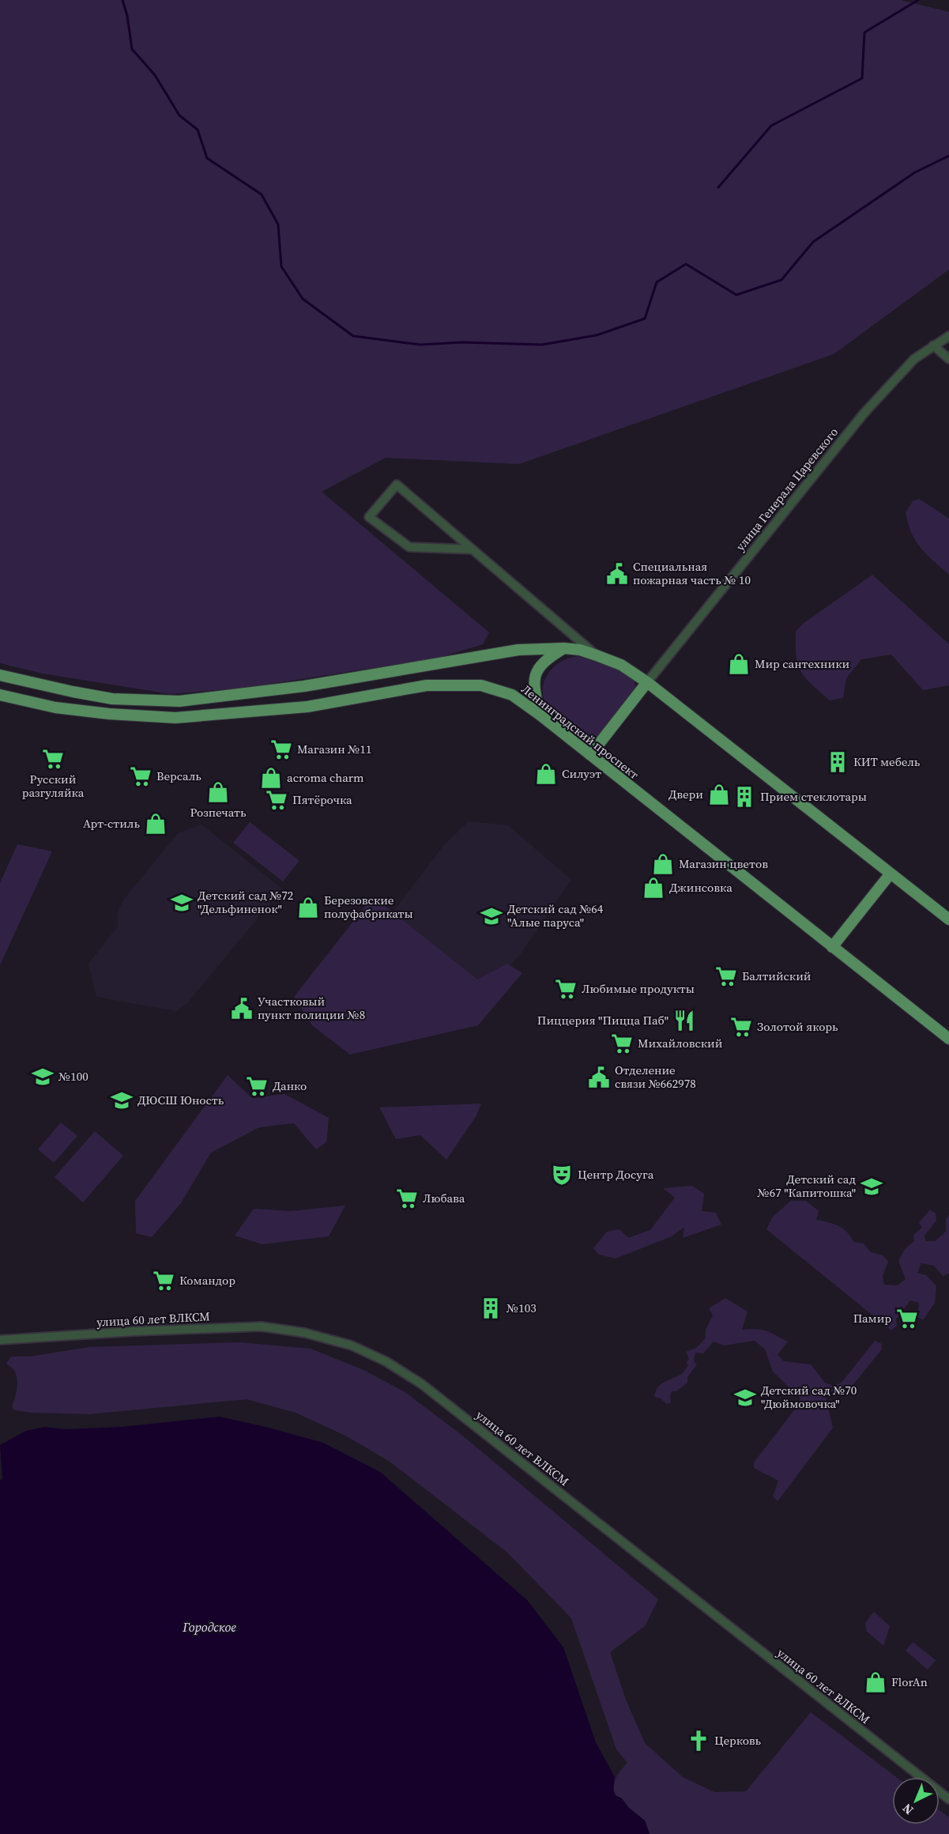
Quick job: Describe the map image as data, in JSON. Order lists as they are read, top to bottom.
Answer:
{
  "streets": {
    "main road": ["Ленинградский проспект"],
    "street": ["улица Генерала Царевского", "улица 60 лет ВЛКСМ"]
  },
  "water": ["Городское"],
  "places": {
    "public building": ["Специальная пожарная часть № 10", "Участковый пункт полиции №8", "Отделение связи №662978"],
    "shop": [
      "Мир сантехники",
      "Силуэт",
      "acroma charm",
      "Розпечать",
      "Двери",
      "Арт-стиль",
      "Магазин цветов",
      "Джинсовка",
      "Березовские полуфабрикаты",
      "FlorAn"
    ],
    "supermarket": [
      "Магазин №11",
      "Русский разгуляйка",
      "Версаль",
      "Пятёрочка",
      "Балтийский",
      "Любимые продукты",
      "Золотой якорь",
      "Михайловский",
      "Данко",
      "Любава",
      "Командор",
      "Памир"
    ],
    "building": ["КИТ мебель", "Прием стеклотары", "№103"],
    "school or university": [
      "Детский сад №72 \"Дельфиненок\"",
      "Детский сад №64 \"Алые паруса\"",
      "№100",
      "ДЮСШ Юность",
      "Детский сад №67 \"Капитошка\"",
      "Детский сад №70 \"Дюймовочка\""
    ],
    "restaurant": ["Пиццерия \"Пицца Паб\""],
    "theatre": ["Центр Досуга"],
    "church": ["Церковь"]
  },
  "north": "bottom left"
}
